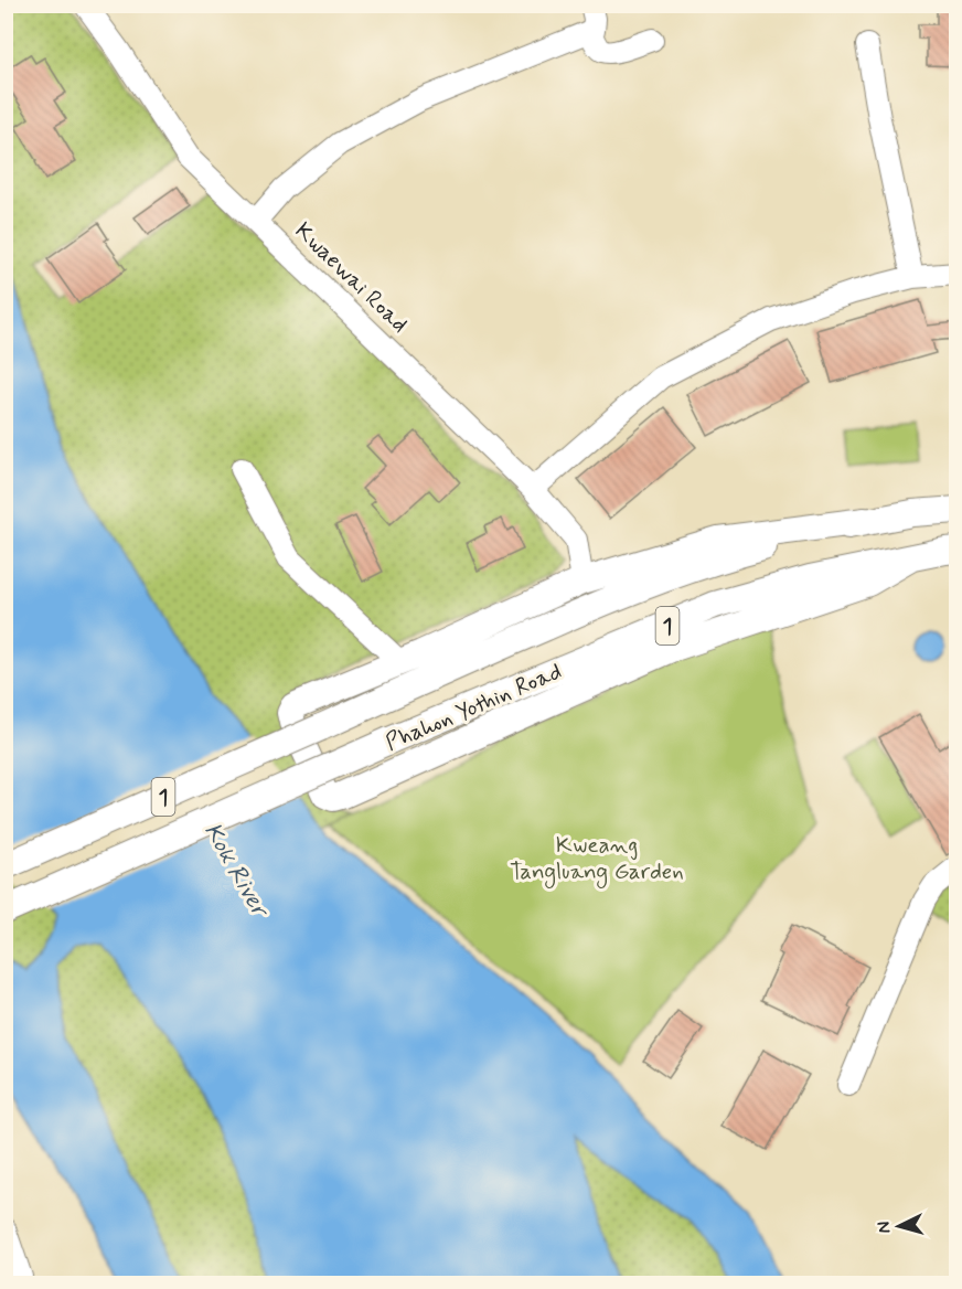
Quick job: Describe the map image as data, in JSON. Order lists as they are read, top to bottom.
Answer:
{
  "streets": {
    "main road": ["1", "Phahon Yothin Road"],
    "street": ["Kwaewai Road"]
  },
  "water": ["Kok River"],
  "parks": ["Kweang Tangluang Garden"],
  "north": "left"
}
